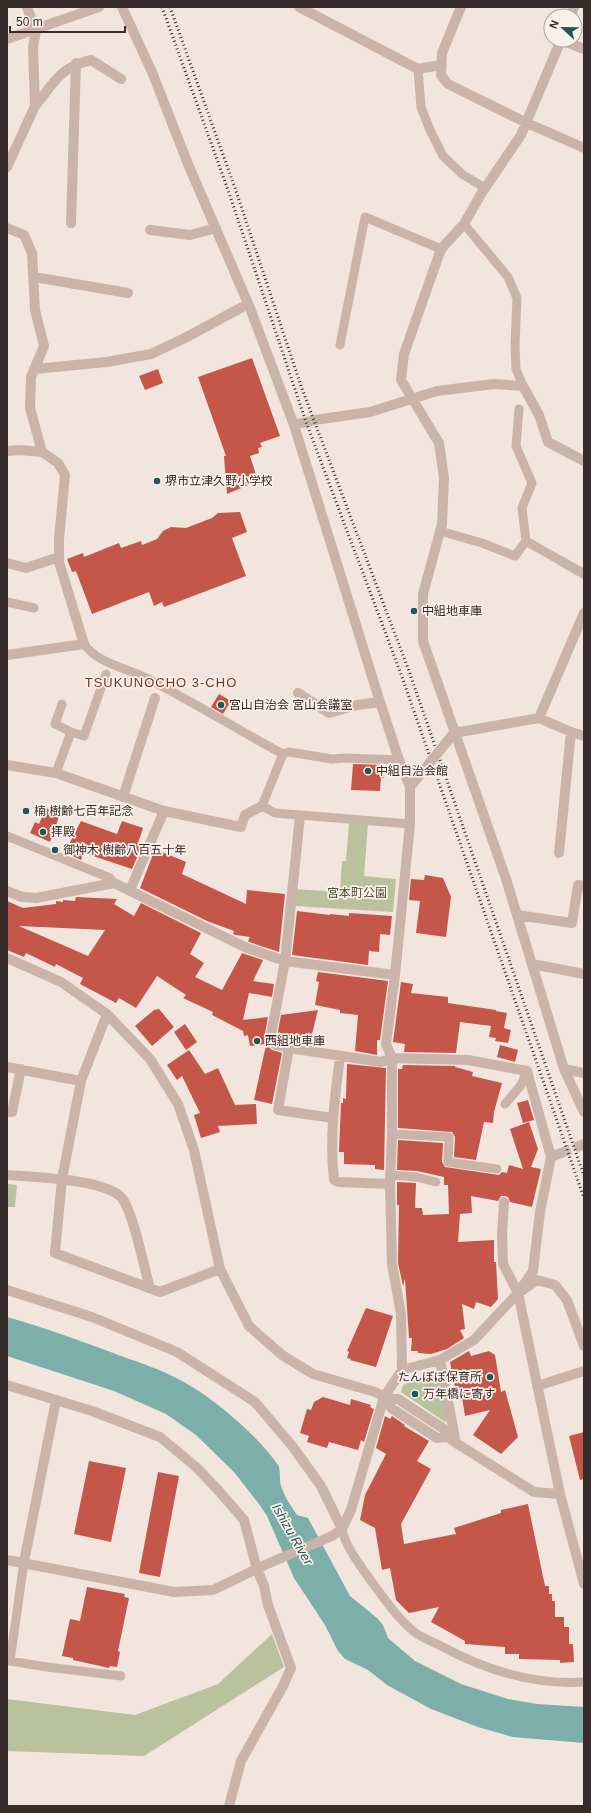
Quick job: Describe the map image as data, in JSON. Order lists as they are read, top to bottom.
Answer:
{
  "districts": ["TSUKUNOCHO 3-CHO"],
  "water": ["Ishizu River"],
  "parks": ["宮本町公園"],
  "places": [
    "堺市立津久野小学校",
    "中組地車庫",
    "宮山自治会 宮山会議室",
    "中組自治会館",
    "楠 樹齢七百年記念",
    "拝殿",
    "御神木 樹齢八百五十年",
    "西組地車庫",
    "たんぽぽ保育所",
    "万年橋に寄す"
  ],
  "scale_bar": "50 m",
  "north": "left"
}
